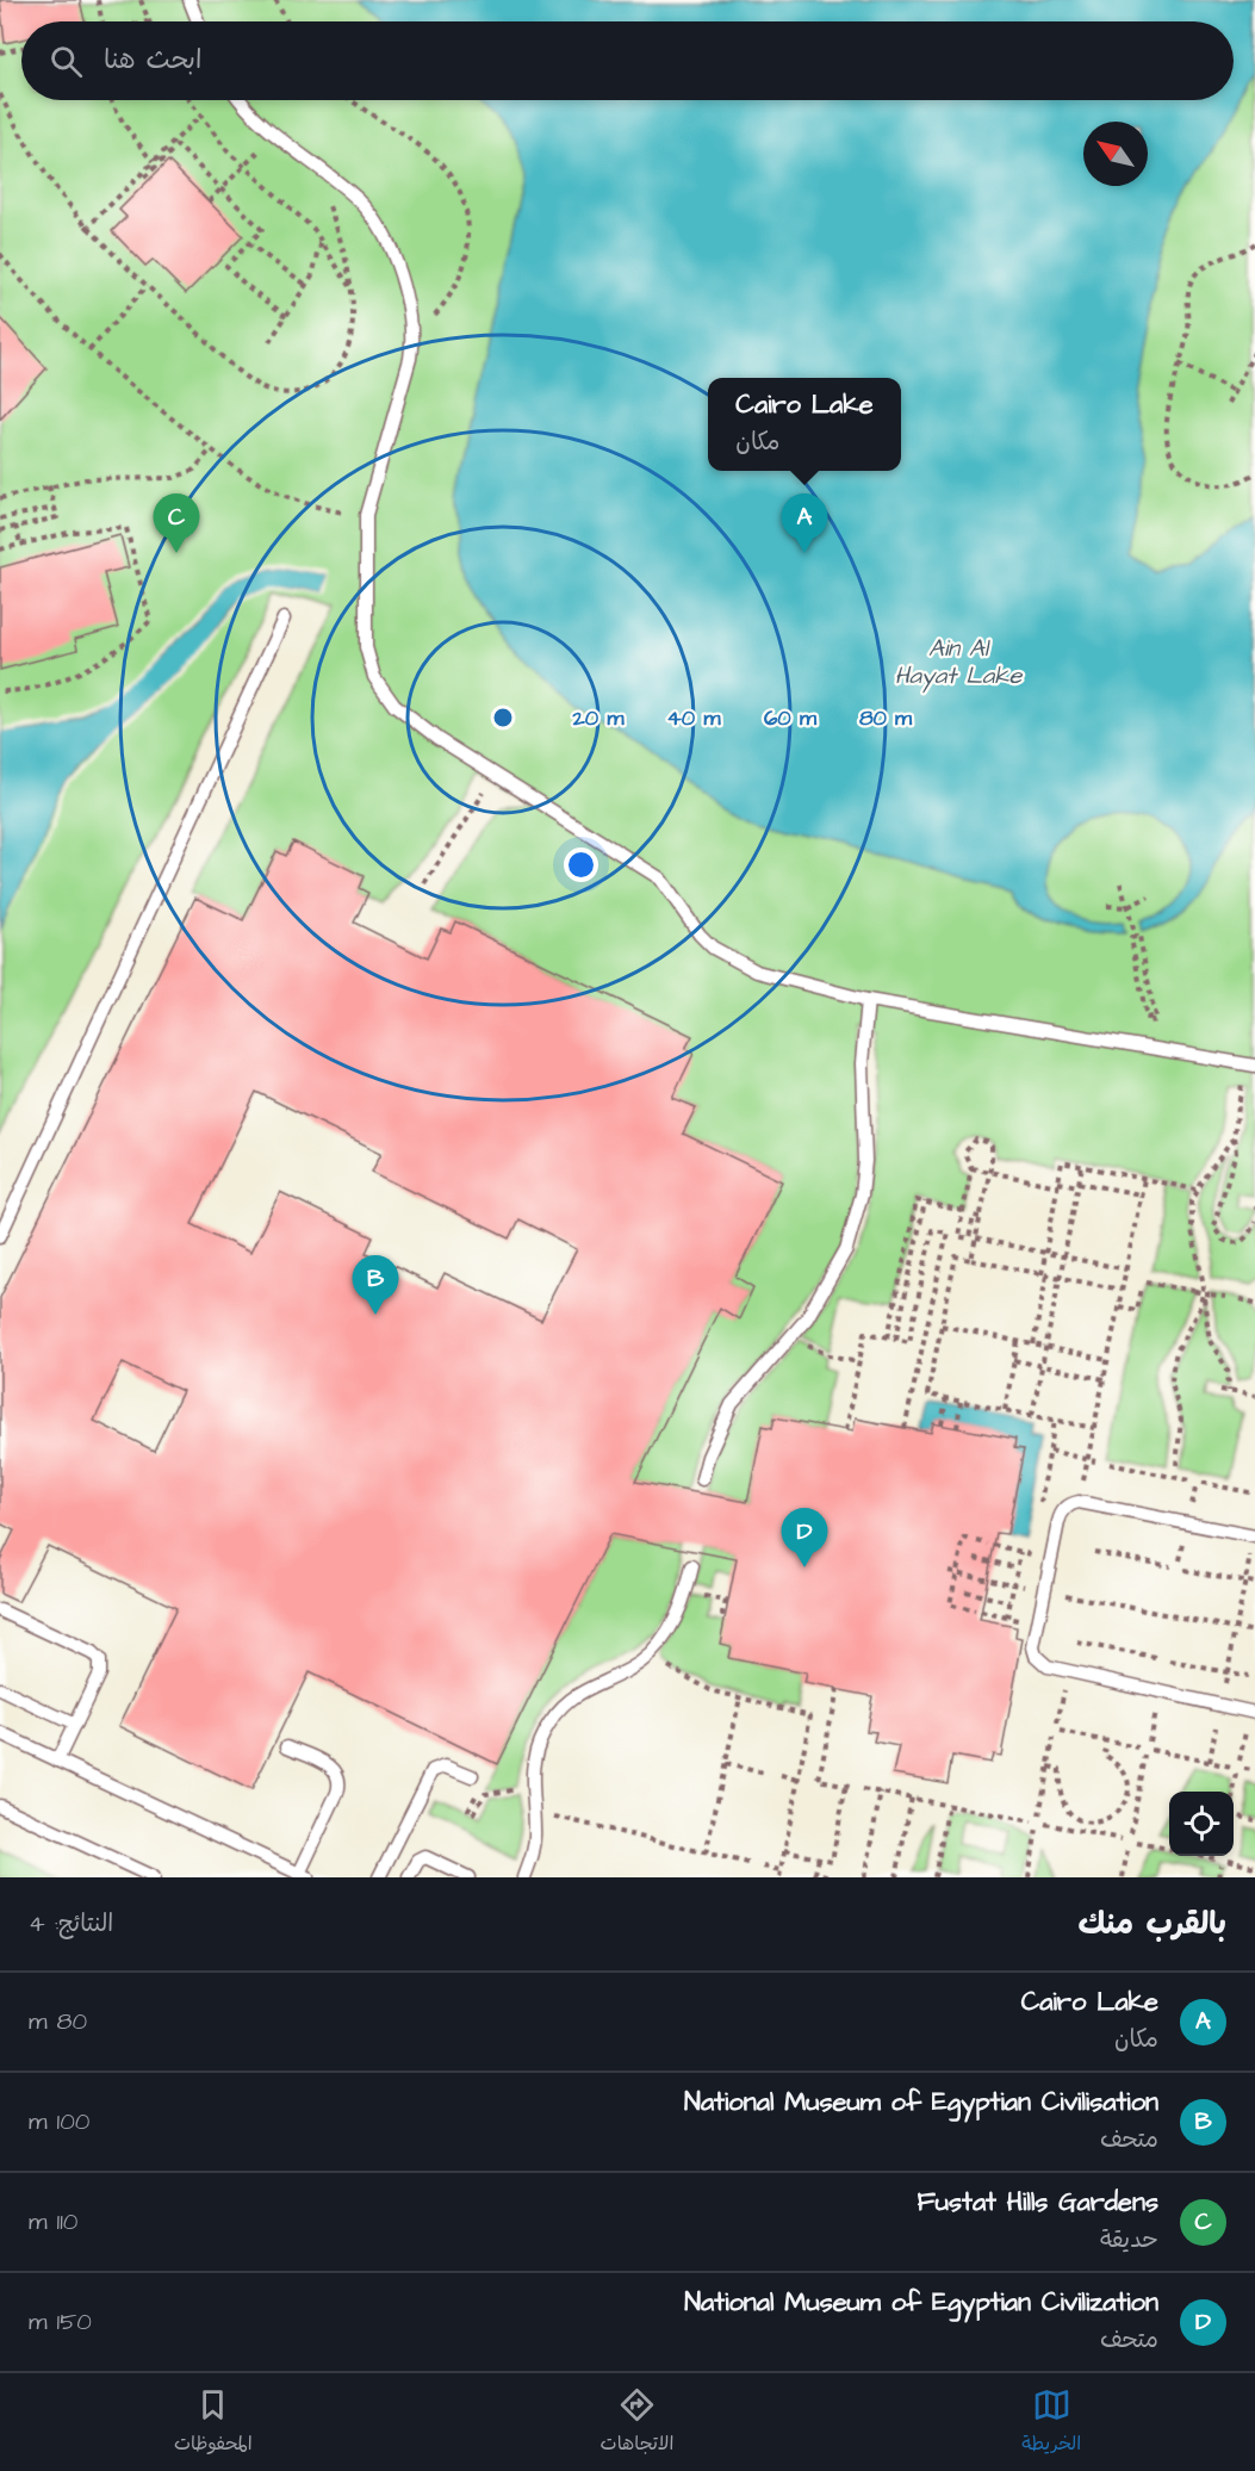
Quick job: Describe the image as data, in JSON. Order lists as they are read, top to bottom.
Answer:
{
  "water": ["Ain Al Hayat Lake"],
  "north": "top left",
  "page": {
    "search": "ابحث هنا",
    "popup": ["Cairo Lake", "مكان"],
    "pins": [
      "A",
      "C",
      "B",
      "D"
    ],
    "heading": ["بالقرب منك", "النتائج: 4"],
    "list": [
      {
        "mark": "A",
        "name": "Cairo Lake",
        "note": "مكان",
        "value": "80 m"
      },
      {
        "mark": "B",
        "name": "National Museum of Egyptian Civilisation",
        "note": "متحف",
        "value": "100 m"
      },
      {
        "mark": "C",
        "name": "Fustat Hills Gardens",
        "note": "حديقة",
        "value": "110 m"
      },
      {
        "mark": "D",
        "name": "National Museum of Egyptian Civilization",
        "note": "متحف",
        "value": "150 m"
      }
    ],
    "nav": ["الخريطة", "الاتجاهات", "المحفوظات"]
  },
  "rings": [
    "20 m",
    "40 m",
    "60 m",
    "80 m"
  ]
}
